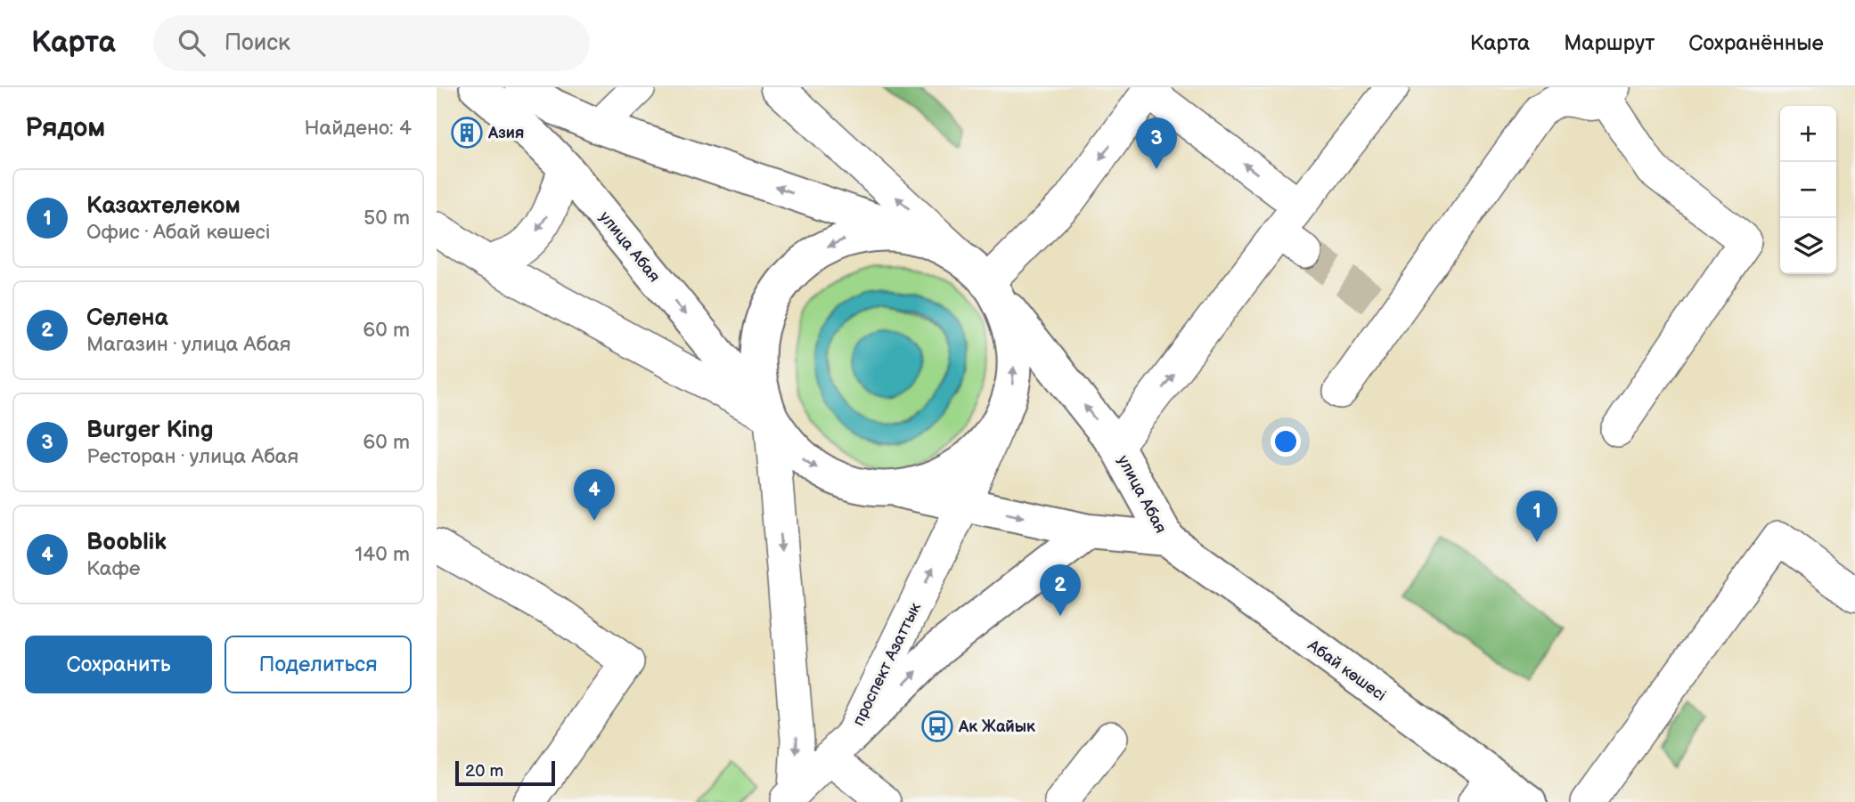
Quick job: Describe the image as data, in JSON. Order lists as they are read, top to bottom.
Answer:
{
  "streets": {
    "main road": ["улица Абая", "Абай көшесі"],
    "street": ["проспект Азаттык"]
  },
  "crossings": [
    ["улица Абая", "проспект Азаттык"],
    ["улица Абая", "Абай көшесі"]
  ],
  "places": {
    "building": ["Азия"],
    "bus stop": ["Ак Жайык"]
  },
  "scale_bar": "20 m",
  "page": {
    "header": "Карта",
    "search": "Поиск",
    "nav": ["Карта", "Маршрут", "Сохранённые"],
    "heading": ["Рядом", "Найдено: 4"],
    "map_buttons": ["+", "−"],
    "pins": [
      "3",
      "4",
      "1",
      "2"
    ],
    "list": [
      {
        "mark": "1",
        "name": "Казахтелеком",
        "note": "Офис · Абай көшесі",
        "value": "50 m"
      },
      {
        "mark": "2",
        "name": "Селена",
        "note": "Магазин · улица Абая",
        "value": "60 m"
      },
      {
        "mark": "3",
        "name": "Burger King",
        "note": "Ресторан · улица Абая",
        "value": "60 m"
      },
      {
        "mark": "4",
        "name": "Booblik",
        "note": "Кафе",
        "value": "140 m"
      }
    ],
    "buttons": ["Сохранить", "Поделиться"],
    "scale": "20 m"
  }
}
